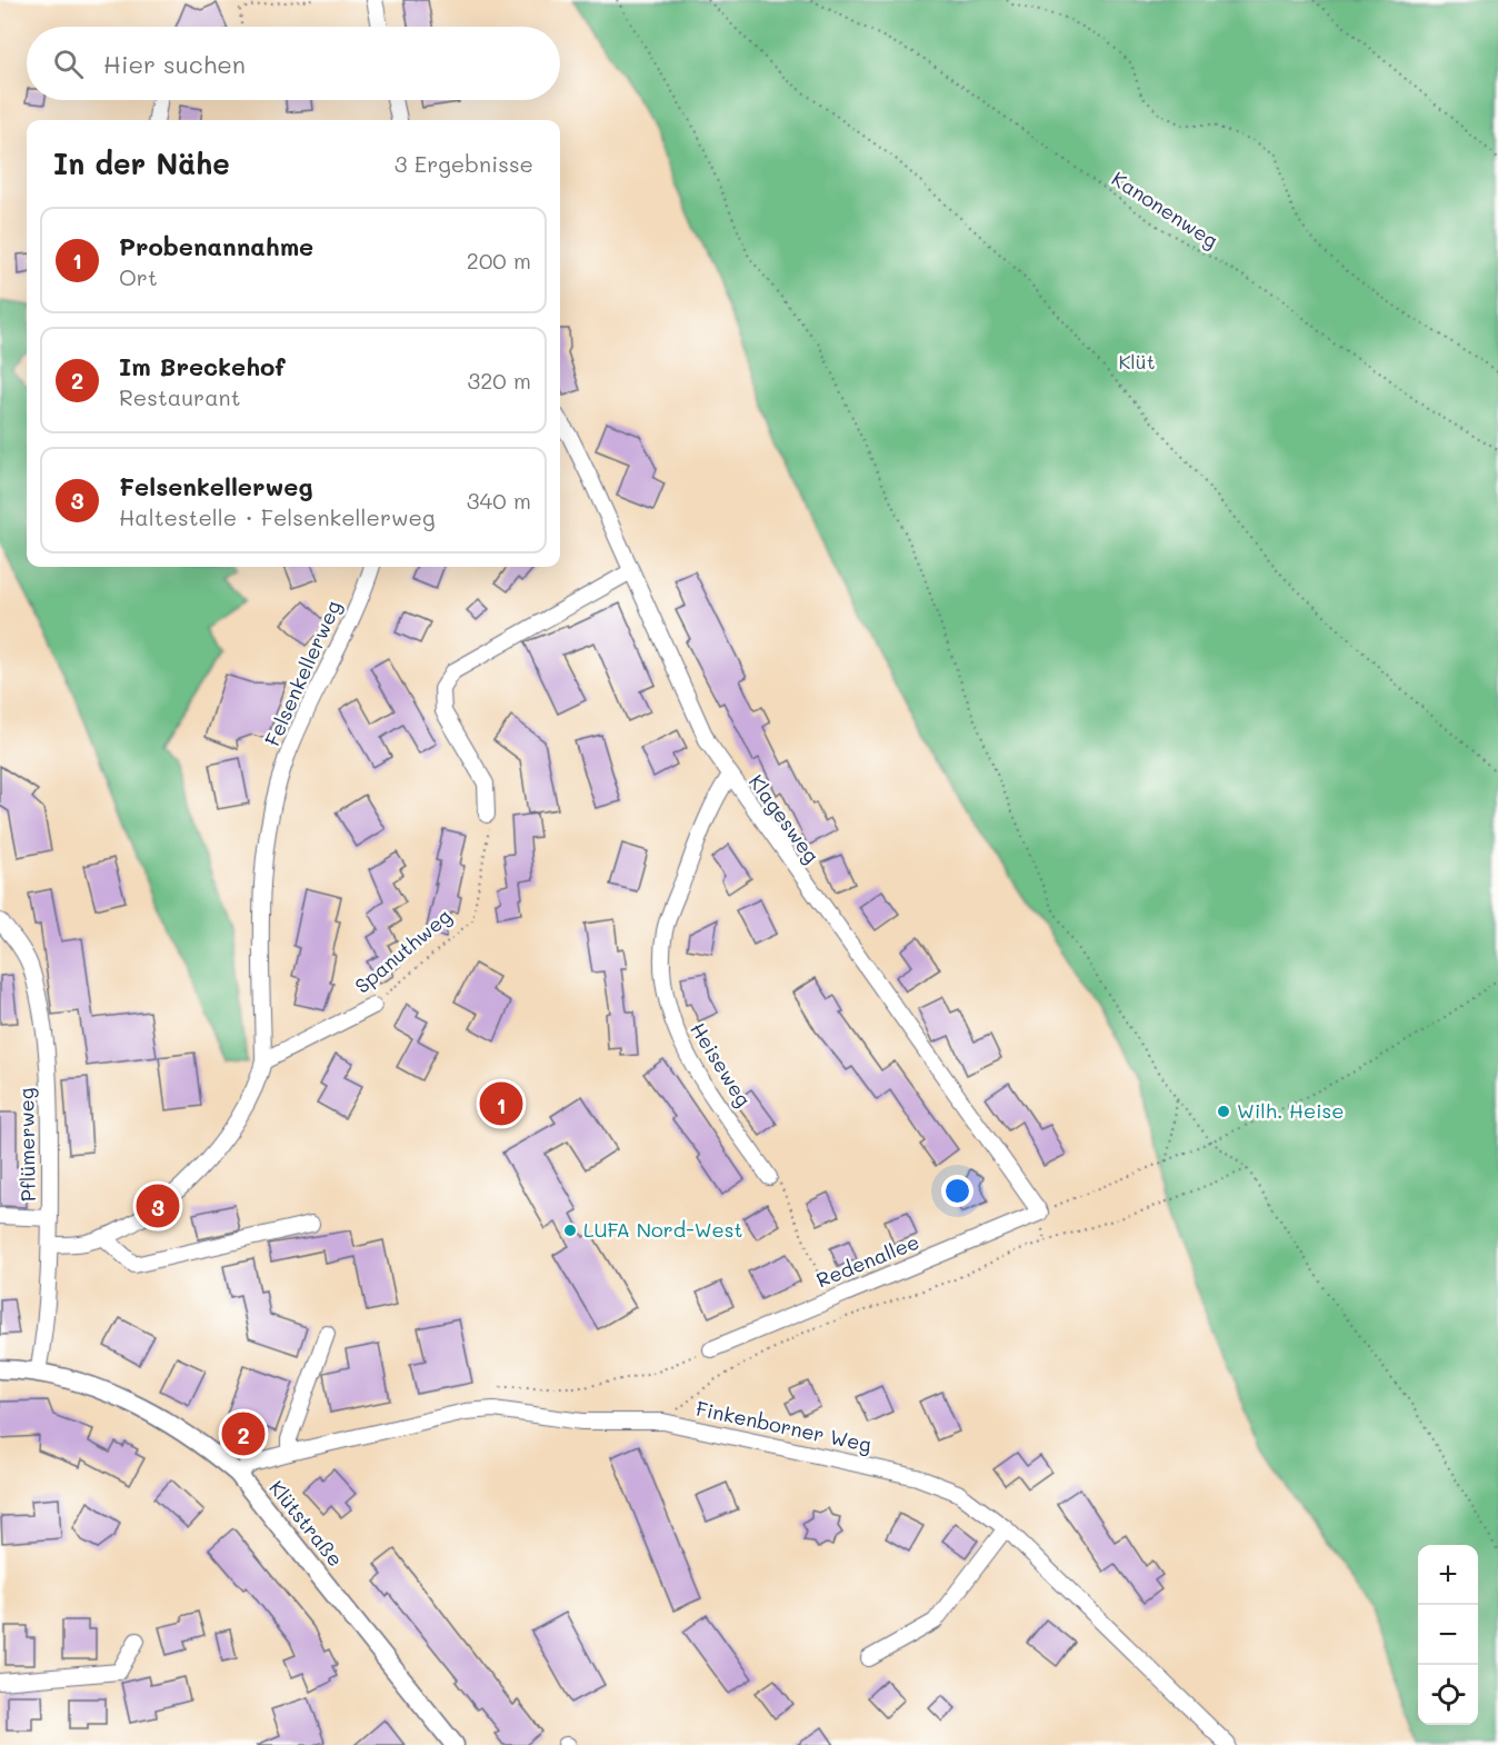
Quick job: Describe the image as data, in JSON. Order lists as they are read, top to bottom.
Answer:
{
  "streets": {
    "main road": ["Klütstraße"],
    "street": [
      "Felsenkellerweg",
      "Klagesweg",
      "Spanuthweg",
      "Heiseweg",
      "Pflümerweg",
      "Redenallee",
      "Finkenborner Weg"
    ],
    "path": ["Kanonenweg"]
  },
  "crossings": [
    ["Felsenkellerweg", "Spanuthweg"],
    ["Felsenkellerweg", "Pflümerweg"],
    ["Klagesweg", "Heiseweg"],
    ["Klagesweg", "Redenallee"],
    ["Pflümerweg", "Klütstraße"],
    ["Finkenborner Weg", "Klütstraße"]
  ],
  "parks": ["Klüt"],
  "places": ["Wilh. Heise", "LUFA Nord-West"],
  "page": {
    "search": "Hier suchen",
    "heading": ["In der Nähe", "3 Ergebnisse"],
    "list": [
      {
        "mark": "1",
        "name": "Probenannahme",
        "note": "Ort",
        "value": "200 m"
      },
      {
        "mark": "2",
        "name": "Im Breckehof",
        "note": "Restaurant",
        "value": "320 m"
      },
      {
        "mark": "3",
        "name": "Felsenkellerweg",
        "note": "Haltestelle · Felsenkellerweg",
        "value": "340 m"
      }
    ],
    "pins": ["1", "3", "2"],
    "map_buttons": ["+", "−"]
  }
}
